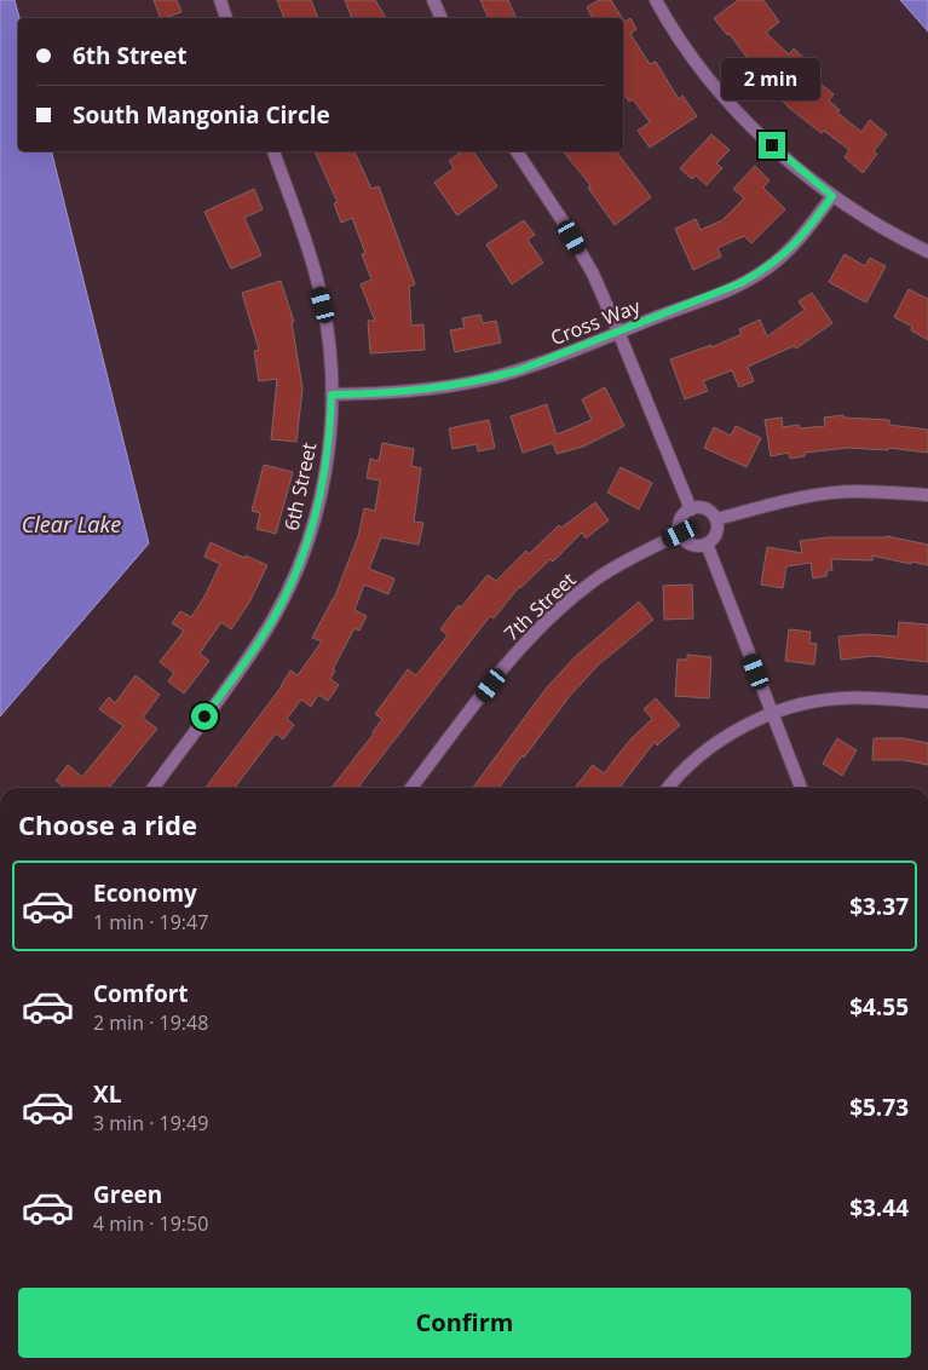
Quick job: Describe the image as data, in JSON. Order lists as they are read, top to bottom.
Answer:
{
  "streets": {
    "street": ["Cross Way", "6th Street", "7th Street"]
  },
  "crossings": [
    ["Cross Way", "6th Street"]
  ],
  "water": ["Clear Lake"],
  "page": {
    "banner": ["6th Street", "South Mangonia Circle"],
    "bubble": "2 min",
    "heading": "Choose a ride",
    "list": [
      {
        "name": "Economy",
        "note": "1 min · 19:47",
        "value": "$3.37"
      },
      {
        "name": "Comfort",
        "note": "2 min · 19:48",
        "value": "$4.55"
      },
      {
        "name": "XL",
        "note": "3 min · 19:49",
        "value": "$5.73"
      },
      {
        "name": "Green",
        "note": "4 min · 19:50",
        "value": "$3.44"
      }
    ],
    "buttons": "Confirm"
  }
}
